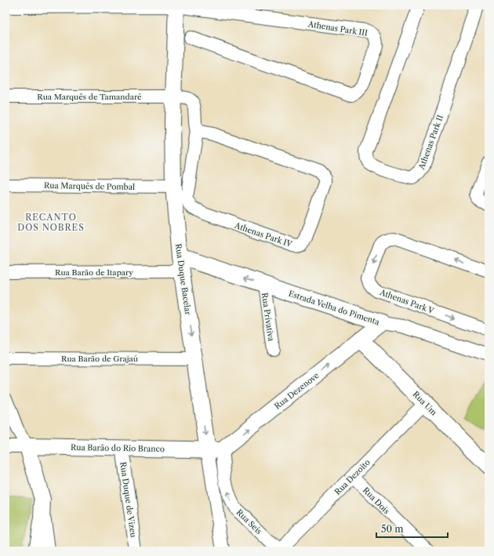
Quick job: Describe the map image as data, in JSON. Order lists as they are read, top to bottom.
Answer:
{
  "streets": {
    "main road": [
      "Rua Duque Bacelar",
      "Estrada Velha do Pimenta",
      "Rua Dezenove",
      "Rua Um",
      "Rua Barão do Rio Branco"
    ],
    "street": [
      "Athenas Park III",
      "Rua Marquês de Tamandaré",
      "Athenas Park II",
      "Rua Marquês de Pombal",
      "Athenas Park IV",
      "Rua Barão de Itapary",
      "Athenas Park V",
      "Rua Privativa",
      "Rua Barão de Grajaú",
      "Rua Dezoito",
      "Rua Duque de Vizeu",
      "Rua Dois",
      "Rua Seis"
    ]
  },
  "crossings": [
    ["Athenas Park III", "Rua Duque Bacelar"],
    ["Rua Marquês de Tamandaré", "Athenas Park IV"],
    ["Rua Marquês de Tamandaré", "Rua Duque Bacelar"],
    ["Rua Marquês de Pombal", "Rua Duque Bacelar"],
    ["Athenas Park IV", "Rua Duque Bacelar"],
    ["Rua Barão de Itapary", "Rua Duque Bacelar"],
    ["Rua Barão de Itapary", "Estrada Velha do Pimenta"],
    ["Rua Duque Bacelar", "Estrada Velha do Pimenta"],
    ["Rua Duque Bacelar", "Rua Barão de Grajaú"],
    ["Rua Duque Bacelar", "Rua Dezenove"],
    ["Rua Duque Bacelar", "Rua Barão do Rio Branco"],
    ["Rua Duque Bacelar", "Rua Seis"],
    ["Estrada Velha do Pimenta", "Rua Privativa"],
    ["Estrada Velha do Pimenta", "Rua Dezenove"],
    ["Rua Dezenove", "Rua Um"],
    ["Rua Dezenove", "Rua Barão do Rio Branco"],
    ["Rua Dezenove", "Rua Seis"],
    ["Rua Um", "Rua Dezoito"],
    ["Rua Barão do Rio Branco", "Rua Duque de Vizeu"],
    ["Rua Barão do Rio Branco", "Rua Seis"],
    ["Rua Dezoito", "Rua Dois"],
    ["Rua Dezoito", "Rua Seis"]
  ],
  "one_way": ["Rua Dezenove", "Rua Seis"],
  "districts": ["RECANTO DOS NOBRES"],
  "scale_bar": "50 m"
}
